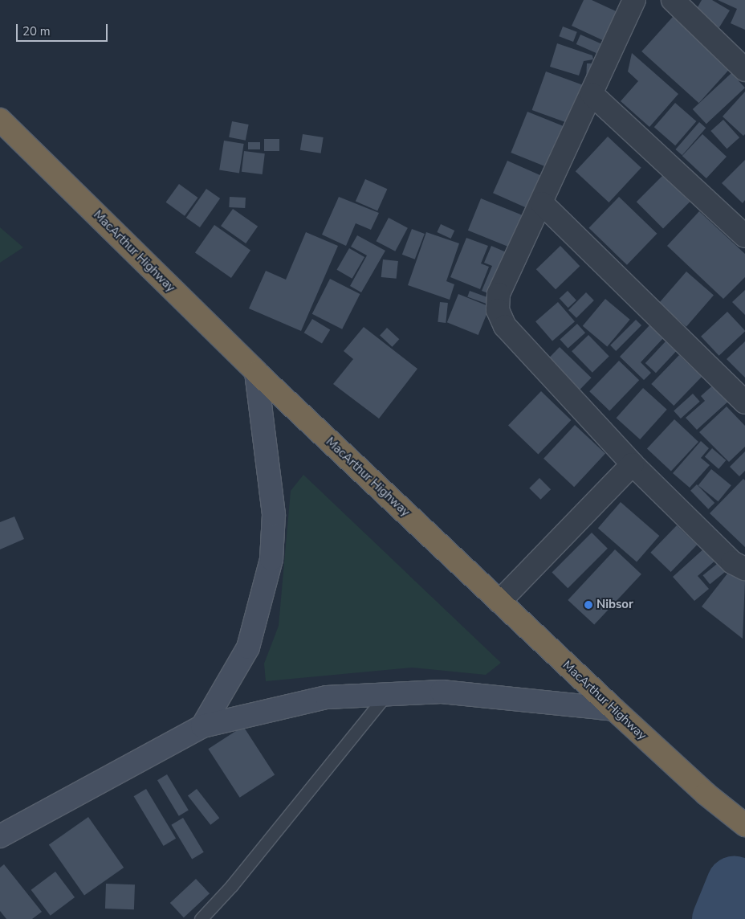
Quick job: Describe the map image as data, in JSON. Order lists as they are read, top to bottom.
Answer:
{
  "streets": {
    "highway": ["MacArthur Highway"]
  },
  "places": ["Nibsor"],
  "scale_bar": "20 m"
}
